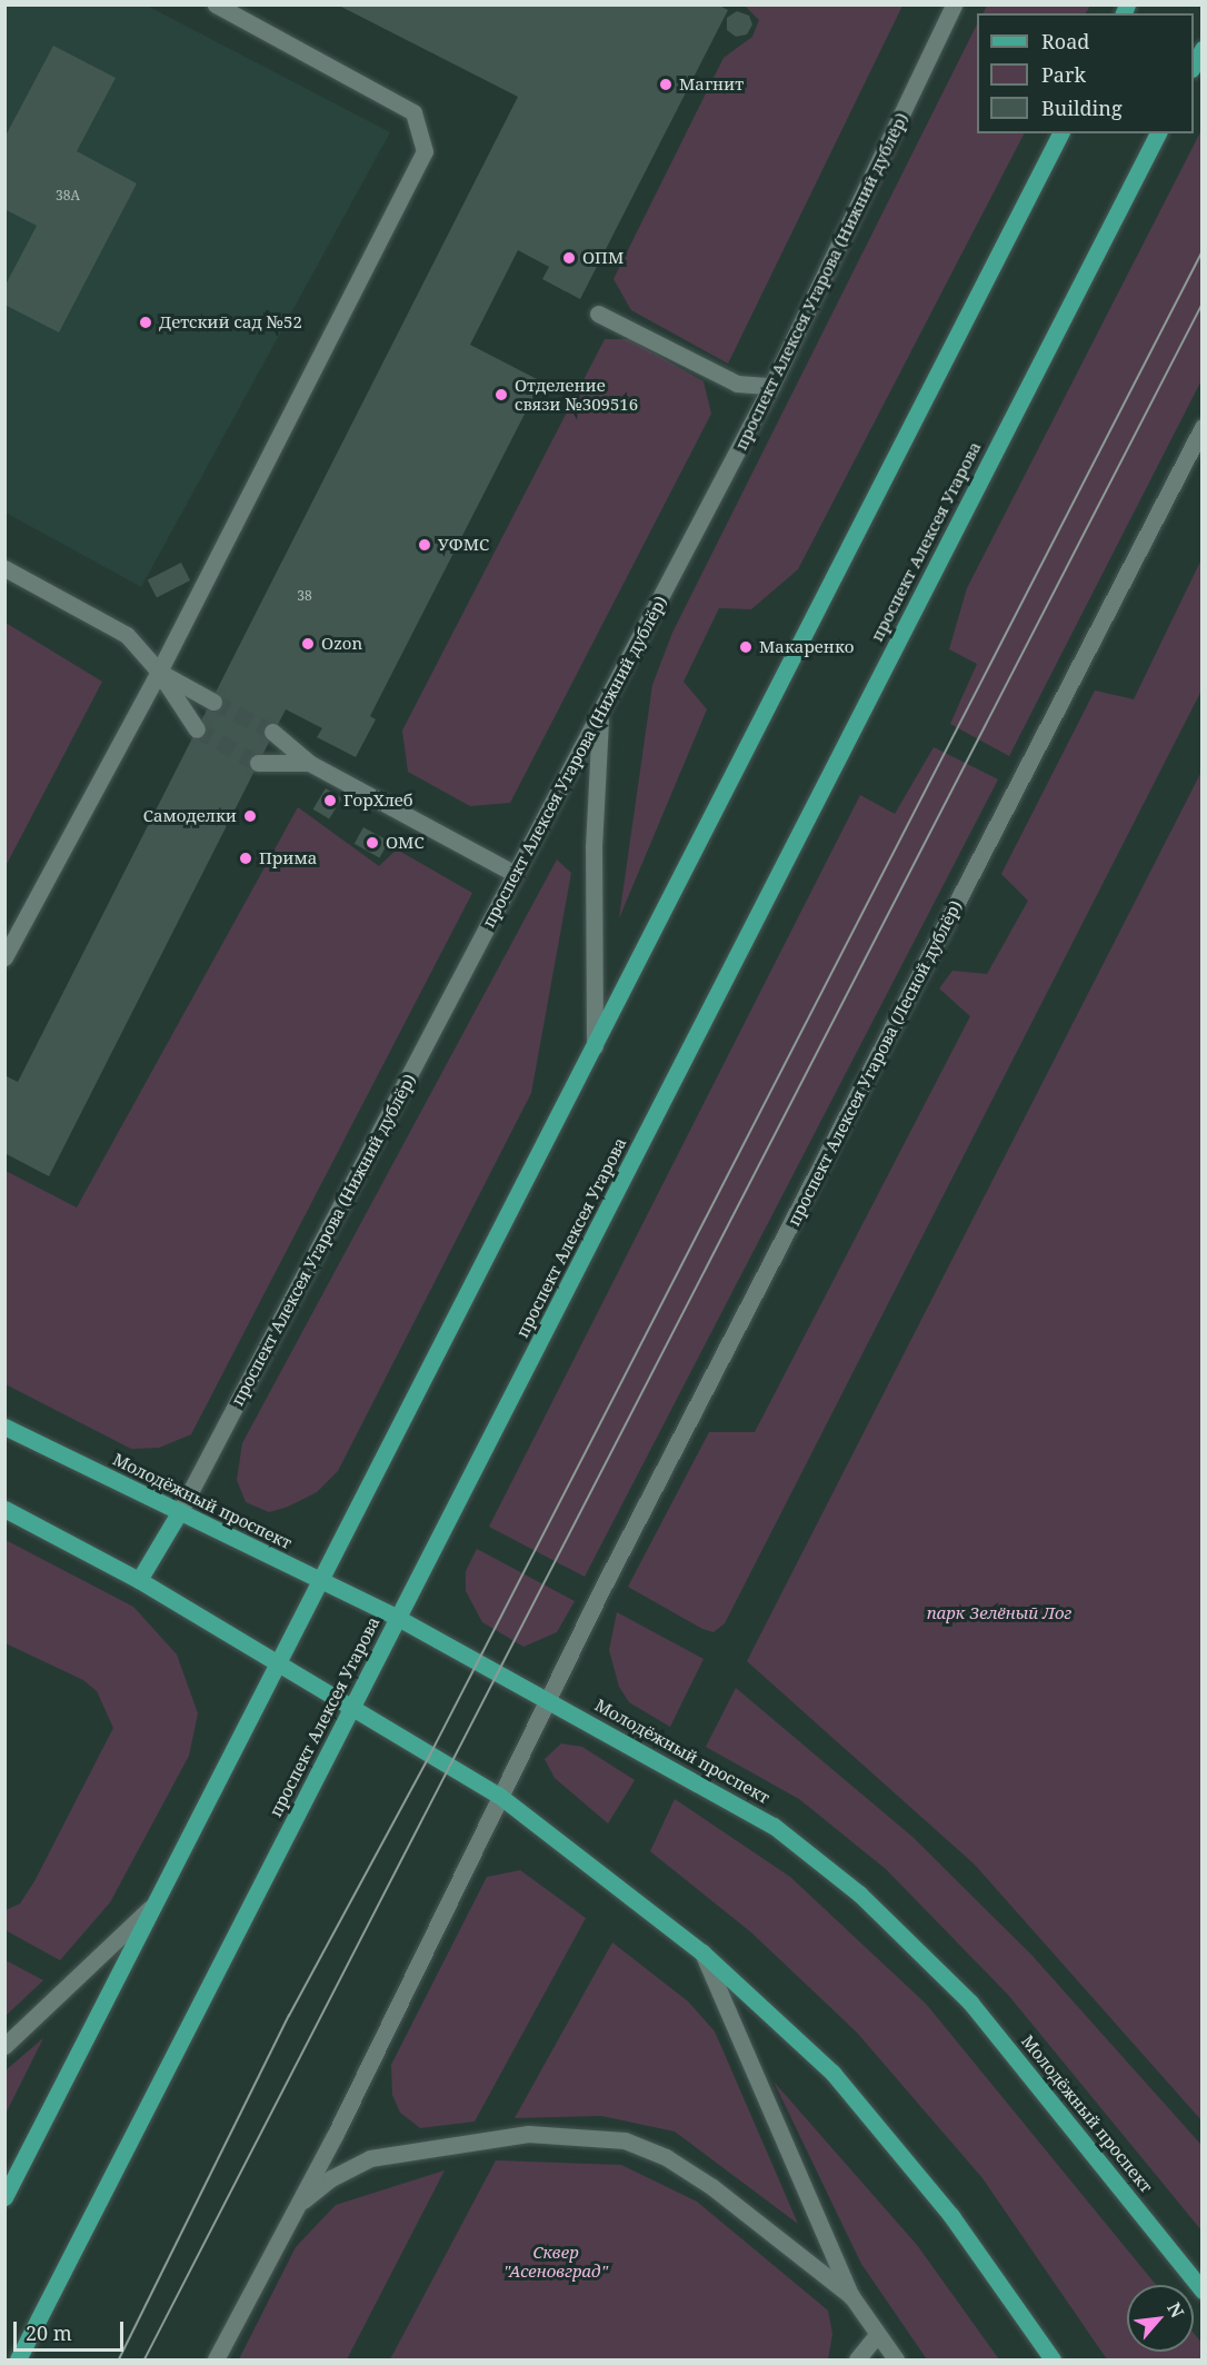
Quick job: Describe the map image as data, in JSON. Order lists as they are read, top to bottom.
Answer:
{
  "streets": {
    "main road": ["проспект Алексея Угарова", "Молодёжный проспект"],
    "street": ["проспект Алексея Угарова (Нижний дублёр)", "проспект Алексея Угарова (Лесной дублёр)"]
  },
  "crossings": [
    ["проспект Алексея Угарова (Нижний дублёр)", "Молодёжный проспект"],
    ["проспект Алексея Угарова", "Молодёжный проспект"],
    ["проспект Алексея Угарова (Лесной дублёр)", "Молодёжный проспект"]
  ],
  "parks": ["парк Зелёный Лог", "Сквер \"Асеновград\""],
  "places": [
    "Магнит",
    "ОПМ",
    "Детский сад №52",
    "Отделение связи №309516",
    "УФМС",
    "Ozon",
    "Макаренко",
    "ГорХлеб",
    "Самоделки",
    "ОМС",
    "Прима"
  ],
  "house_numbers": ["38А", "38"],
  "legend": ["Road", "Park", "Building"],
  "scale_bar": "20 m",
  "north": "top right"
}
